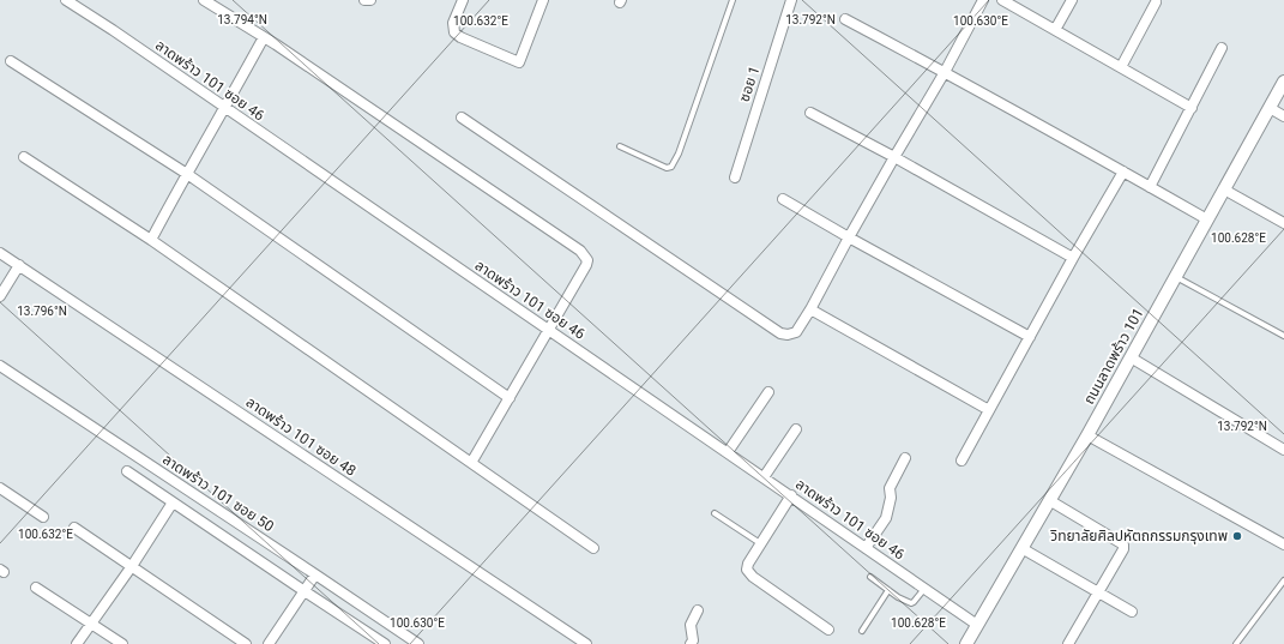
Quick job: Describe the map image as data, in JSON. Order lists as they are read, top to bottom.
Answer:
{
  "streets": {
    "street": [
      "ลาดพร้าว 101 ซอย 46",
      "ซอย 1",
      "ถนนลาดพร้าว 101",
      "ลาดพร้าว 101 ซอย 48",
      "ลาดพร้าว 101 ซอย 50"
    ]
  },
  "crossings": [
    ["ลาดพร้าว 101 ซอย 46", "ถนนลาดพร้าว 101"]
  ],
  "places": ["วิทยาลัยศิลปหัตถกรรมกรุงเทพ"],
  "coordinates": [
    "13.794°N",
    "13.792°N",
    "100.632°E",
    "100.630°E",
    "100.628°E",
    "13.796°N"
  ]
}
